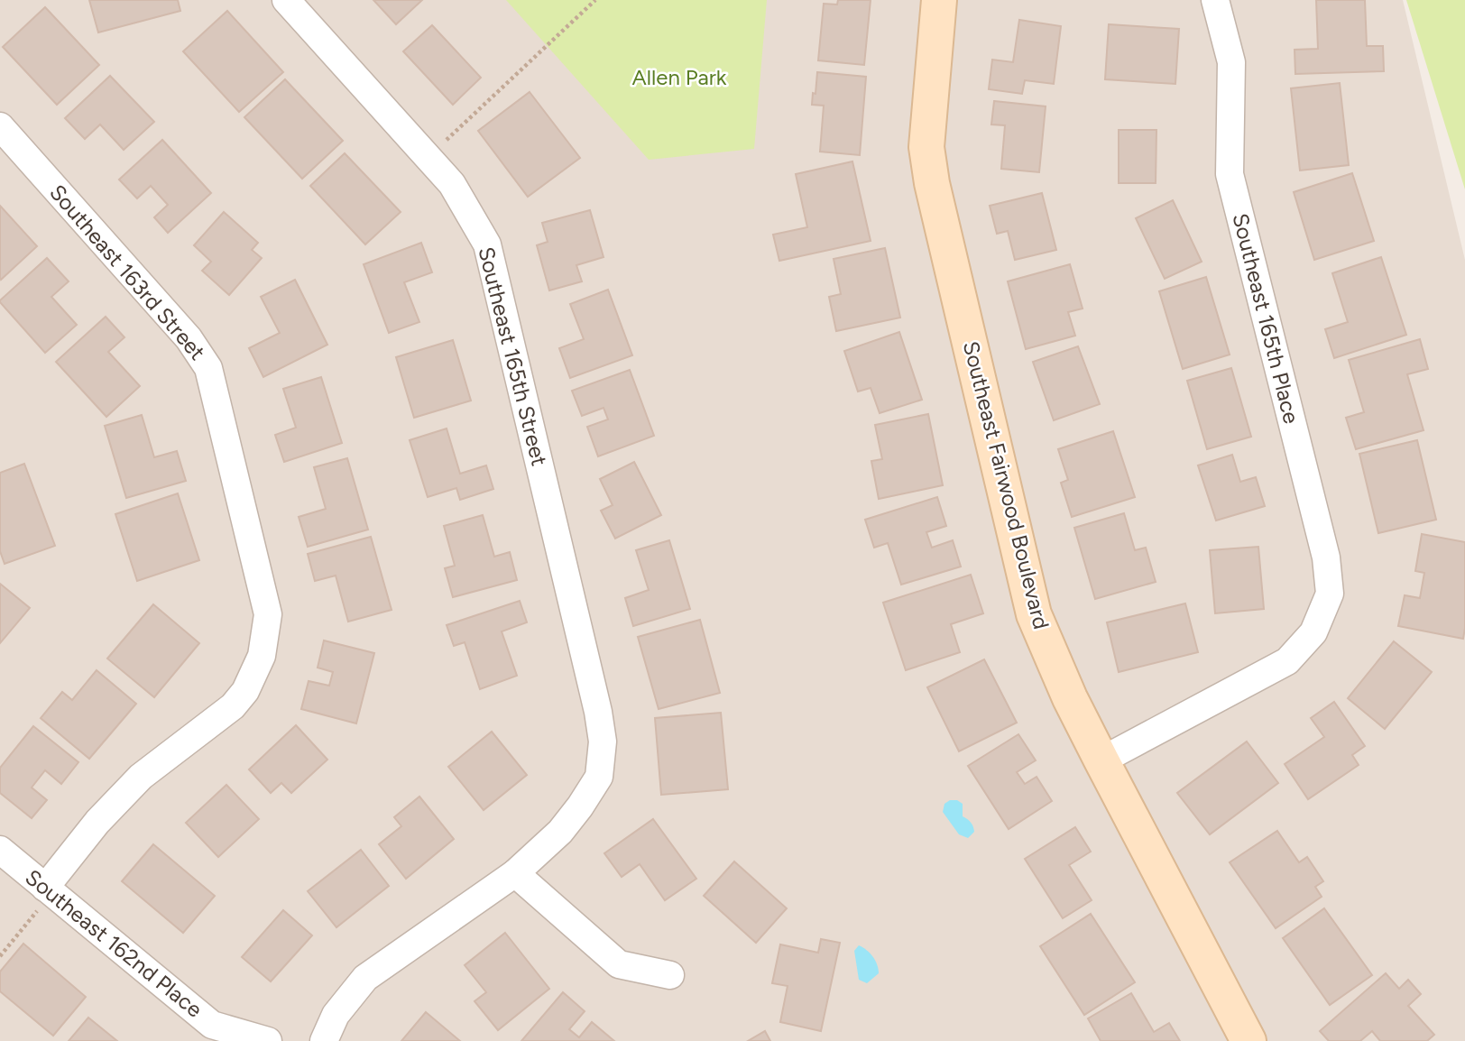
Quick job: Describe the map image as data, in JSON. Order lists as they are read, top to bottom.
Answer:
{
  "streets": {
    "street": [
      "Southeast 163rd Street",
      "Southeast 165th Place",
      "Southeast 165th Street",
      "Southeast Fairwood Boulevard",
      "Southeast 162nd Place"
    ]
  },
  "crossings": [
    ["Southeast 163rd Street", "Southeast 162nd Place"],
    ["Southeast 165th Place", "Southeast Fairwood Boulevard"]
  ],
  "parks": ["Allen Park"]
}
